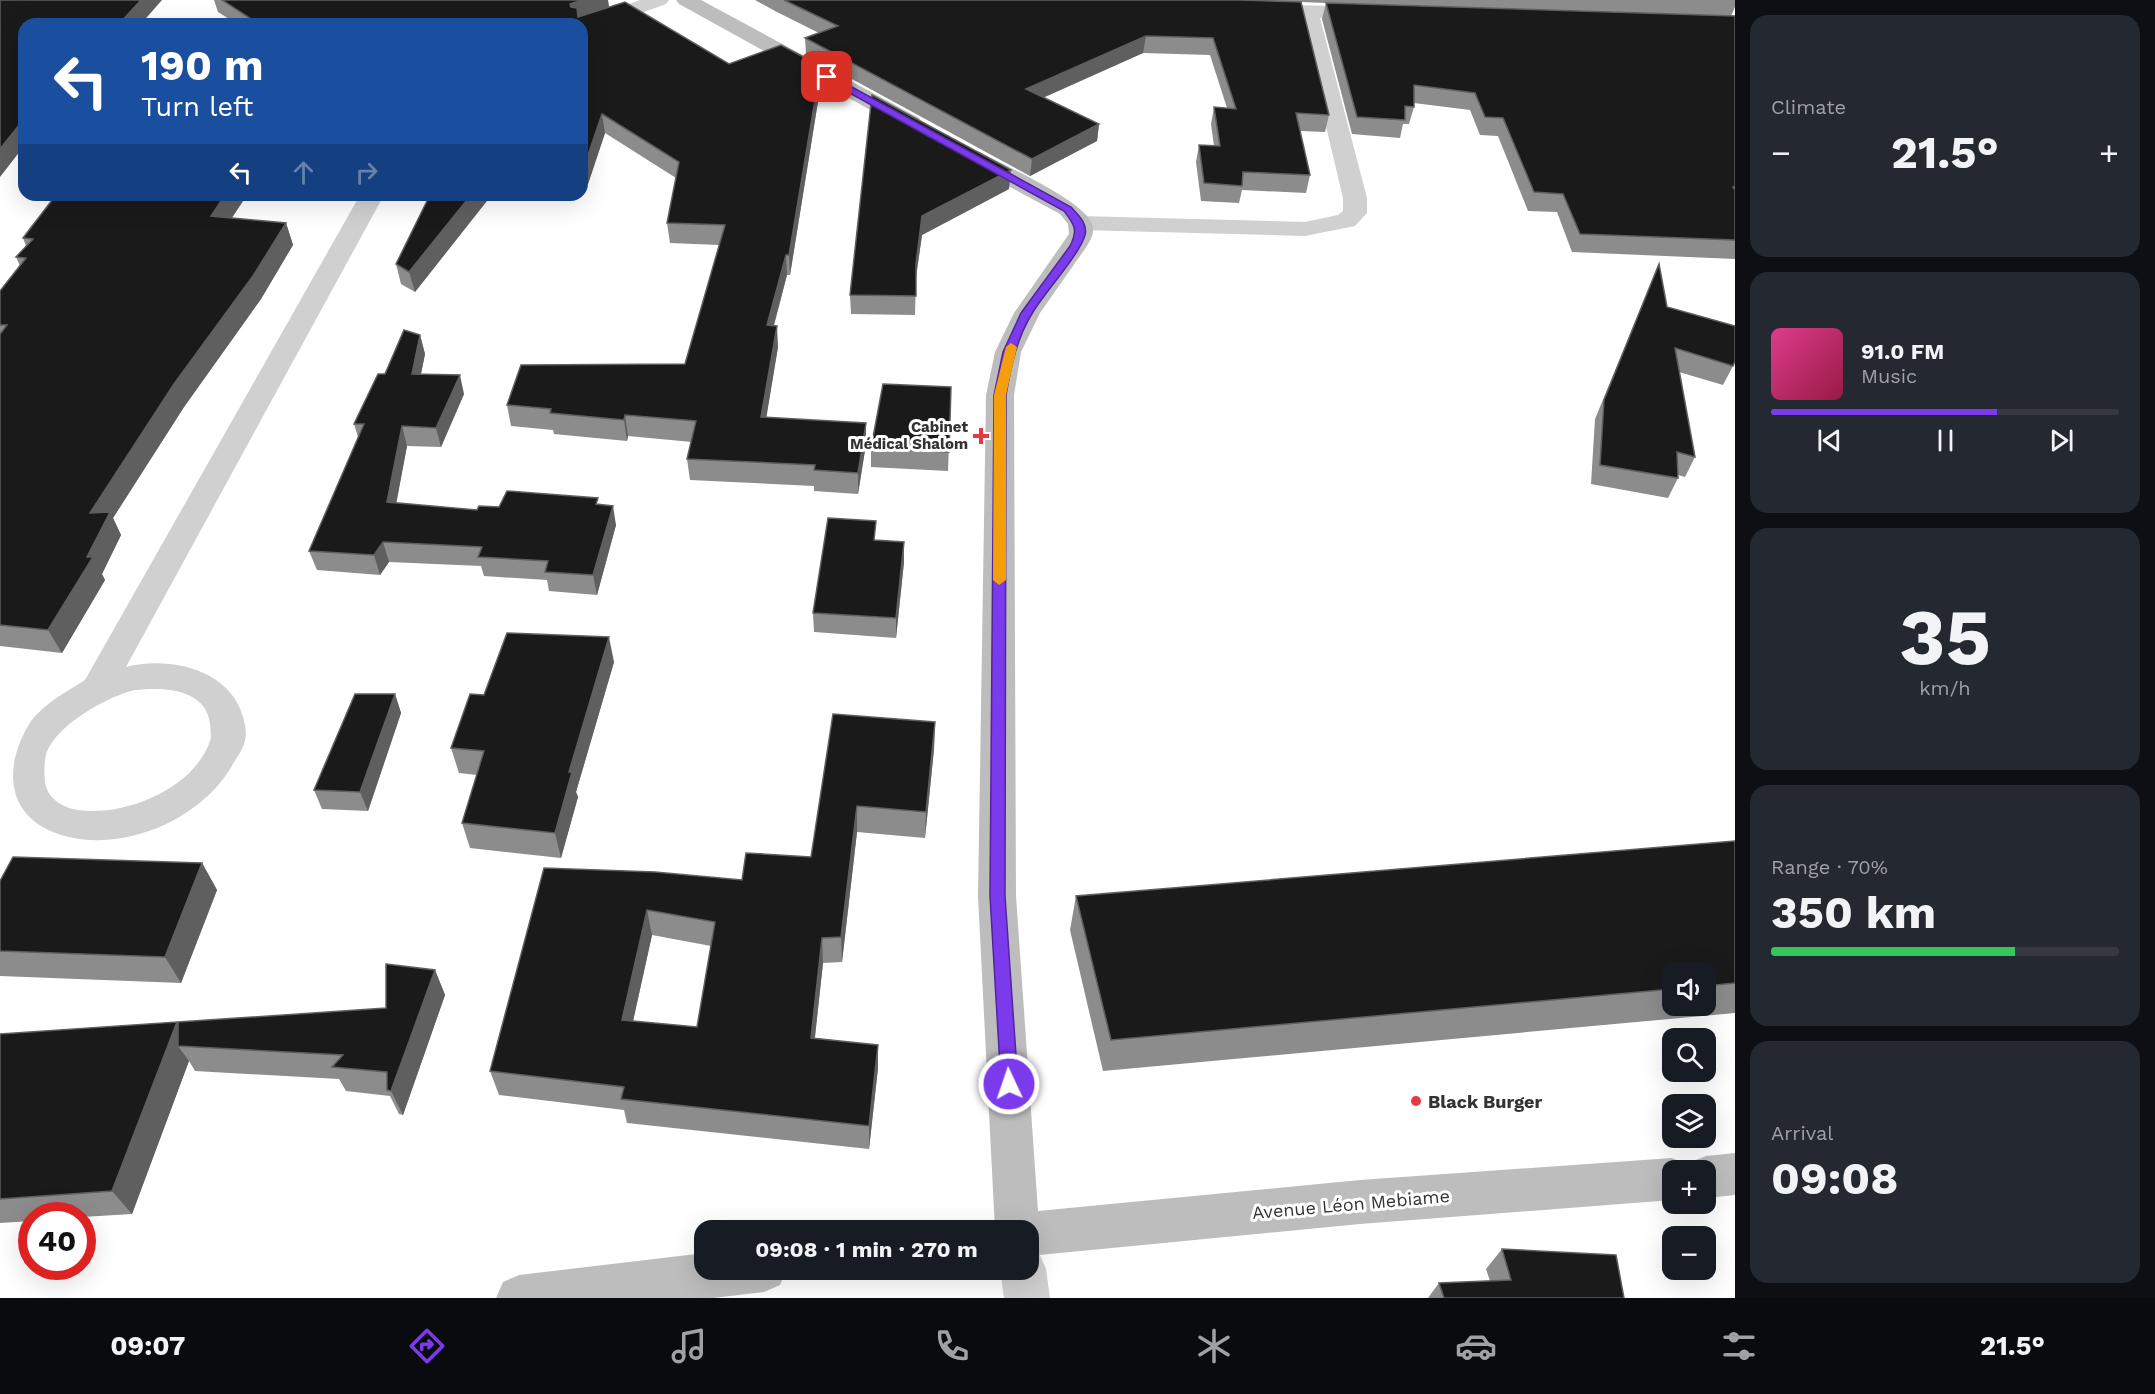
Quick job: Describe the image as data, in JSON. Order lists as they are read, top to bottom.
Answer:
{
  "streets": {
    "street": ["Avenue Léon Mebiame"]
  },
  "places": {
    "health": ["Cabinet Médical Shalom"],
    "other": ["Black Burger"]
  },
  "page": {
    "tile": [
      "Climate",
      ["35", "km/h"],
      ["Range · 70%", "350 km"],
      ["Arrival", "09:08"]
    ],
    "turn": ["190 m", "Turn left"],
    "heat": ["−", "21.5°", "+"],
    "song": ["91.0 FM", "Music"],
    "map_buttons": ["+", "−"],
    "limit": "40",
    "trip": "09:08 · 1 min · 270 m",
    "tabs": ["09:07", "21.5°"]
  }
}
